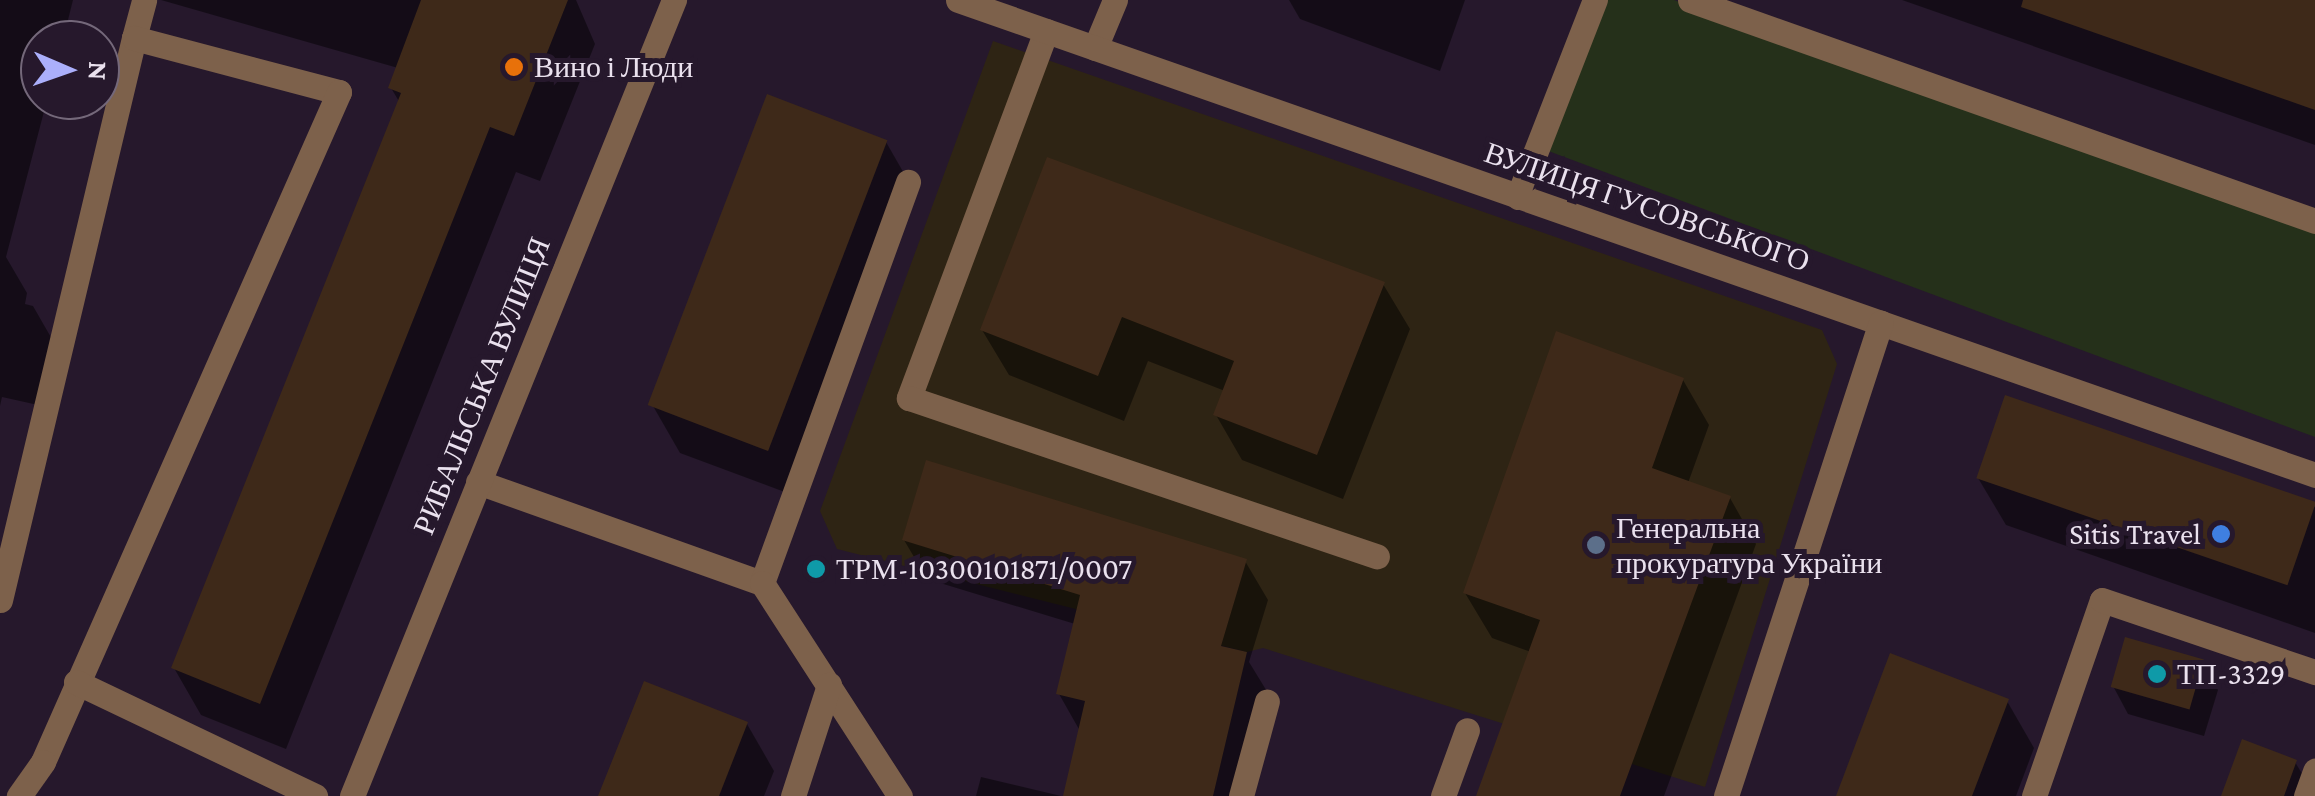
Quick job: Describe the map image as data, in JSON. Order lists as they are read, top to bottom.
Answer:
{
  "streets": {
    "street": ["ВУЛИЦЯ ГУСОВСЬКОГО", "РИБАЛЬСЬКА ВУЛИЦЯ"]
  },
  "places": [
    "Вино і Люди",
    "Sitis Travel",
    "Генеральна прокуратура України",
    "ТРМ-10300101871/0007",
    "ТП-3329"
  ],
  "north": "right"
}
